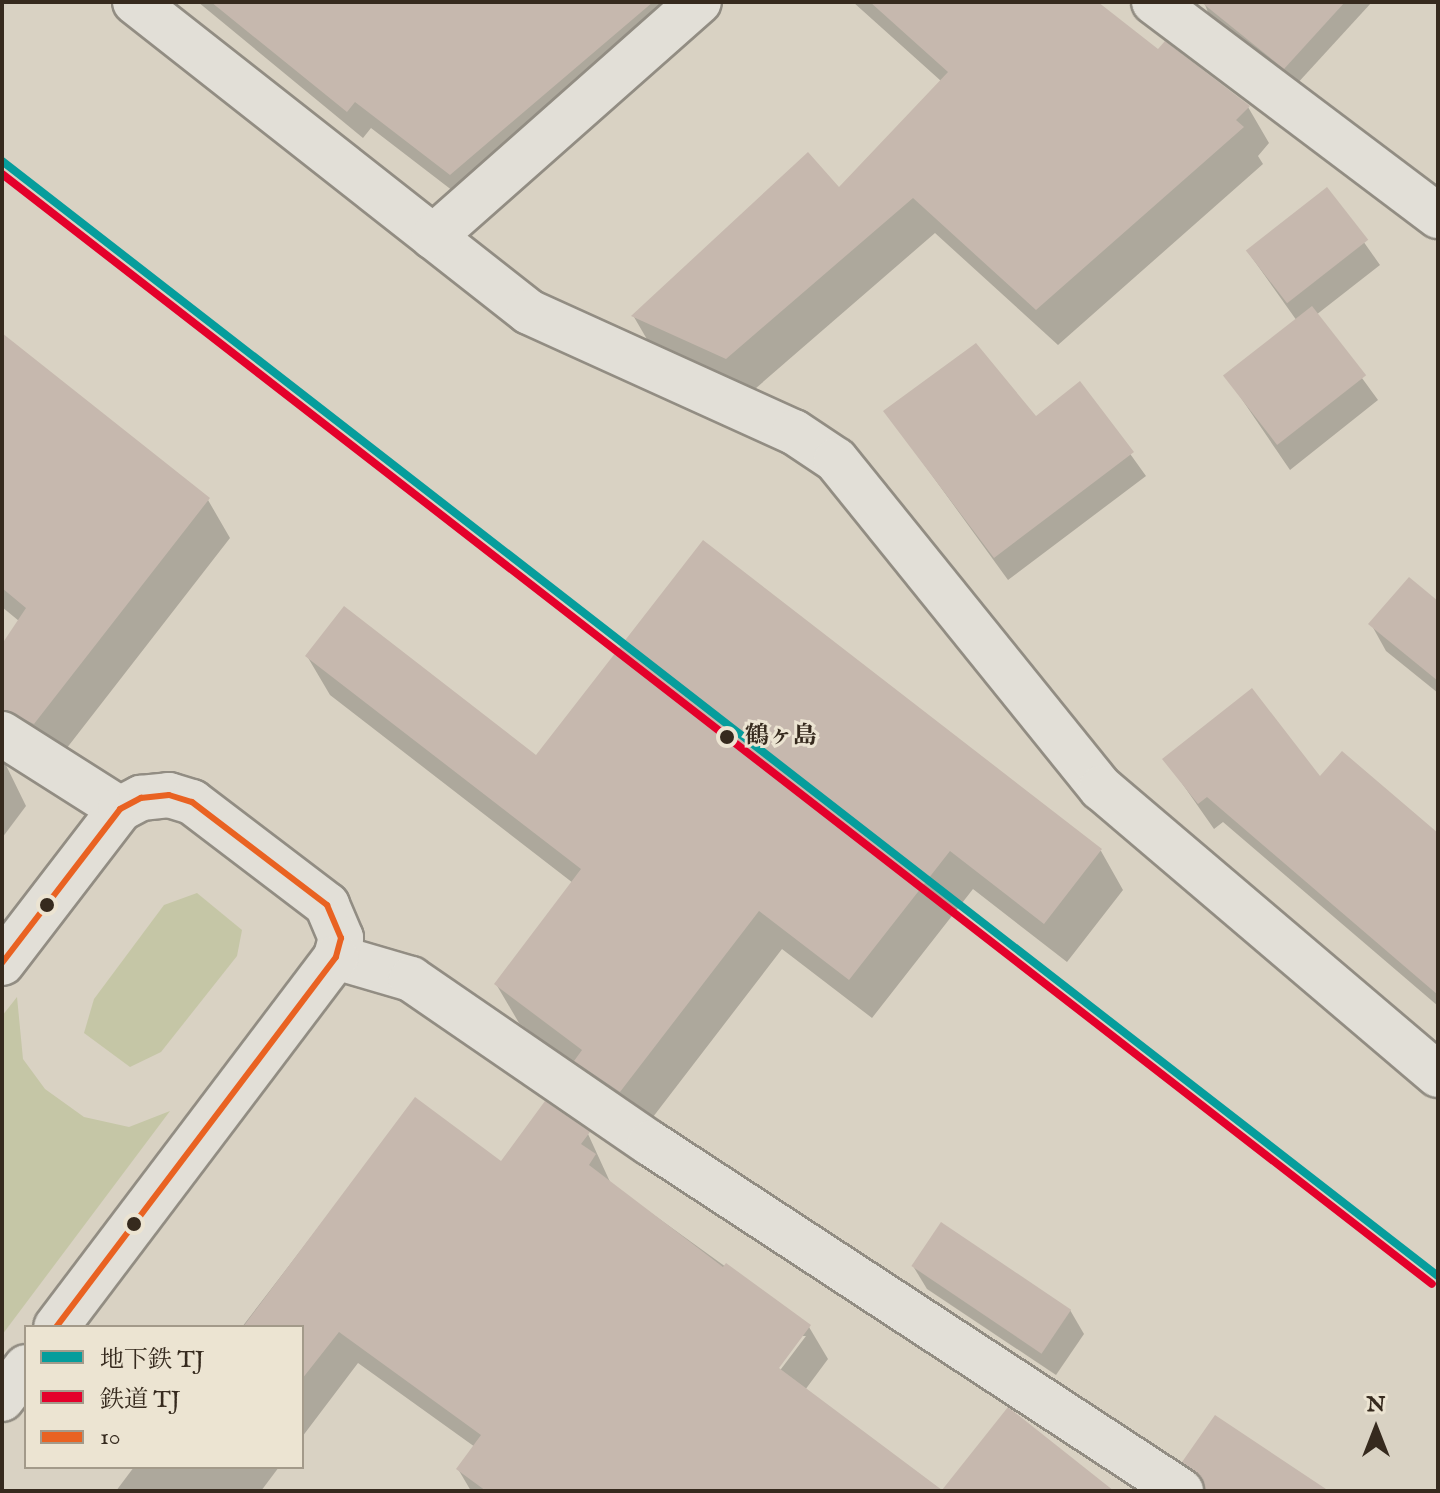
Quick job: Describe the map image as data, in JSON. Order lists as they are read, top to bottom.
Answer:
{
  "places": ["鶴ヶ島"],
  "lines": ["metro line TJ", "rail line TJ", "transit line 10"],
  "legend": ["地下鉄 TJ", "鉄道 TJ", "10"],
  "north": "top"
}
